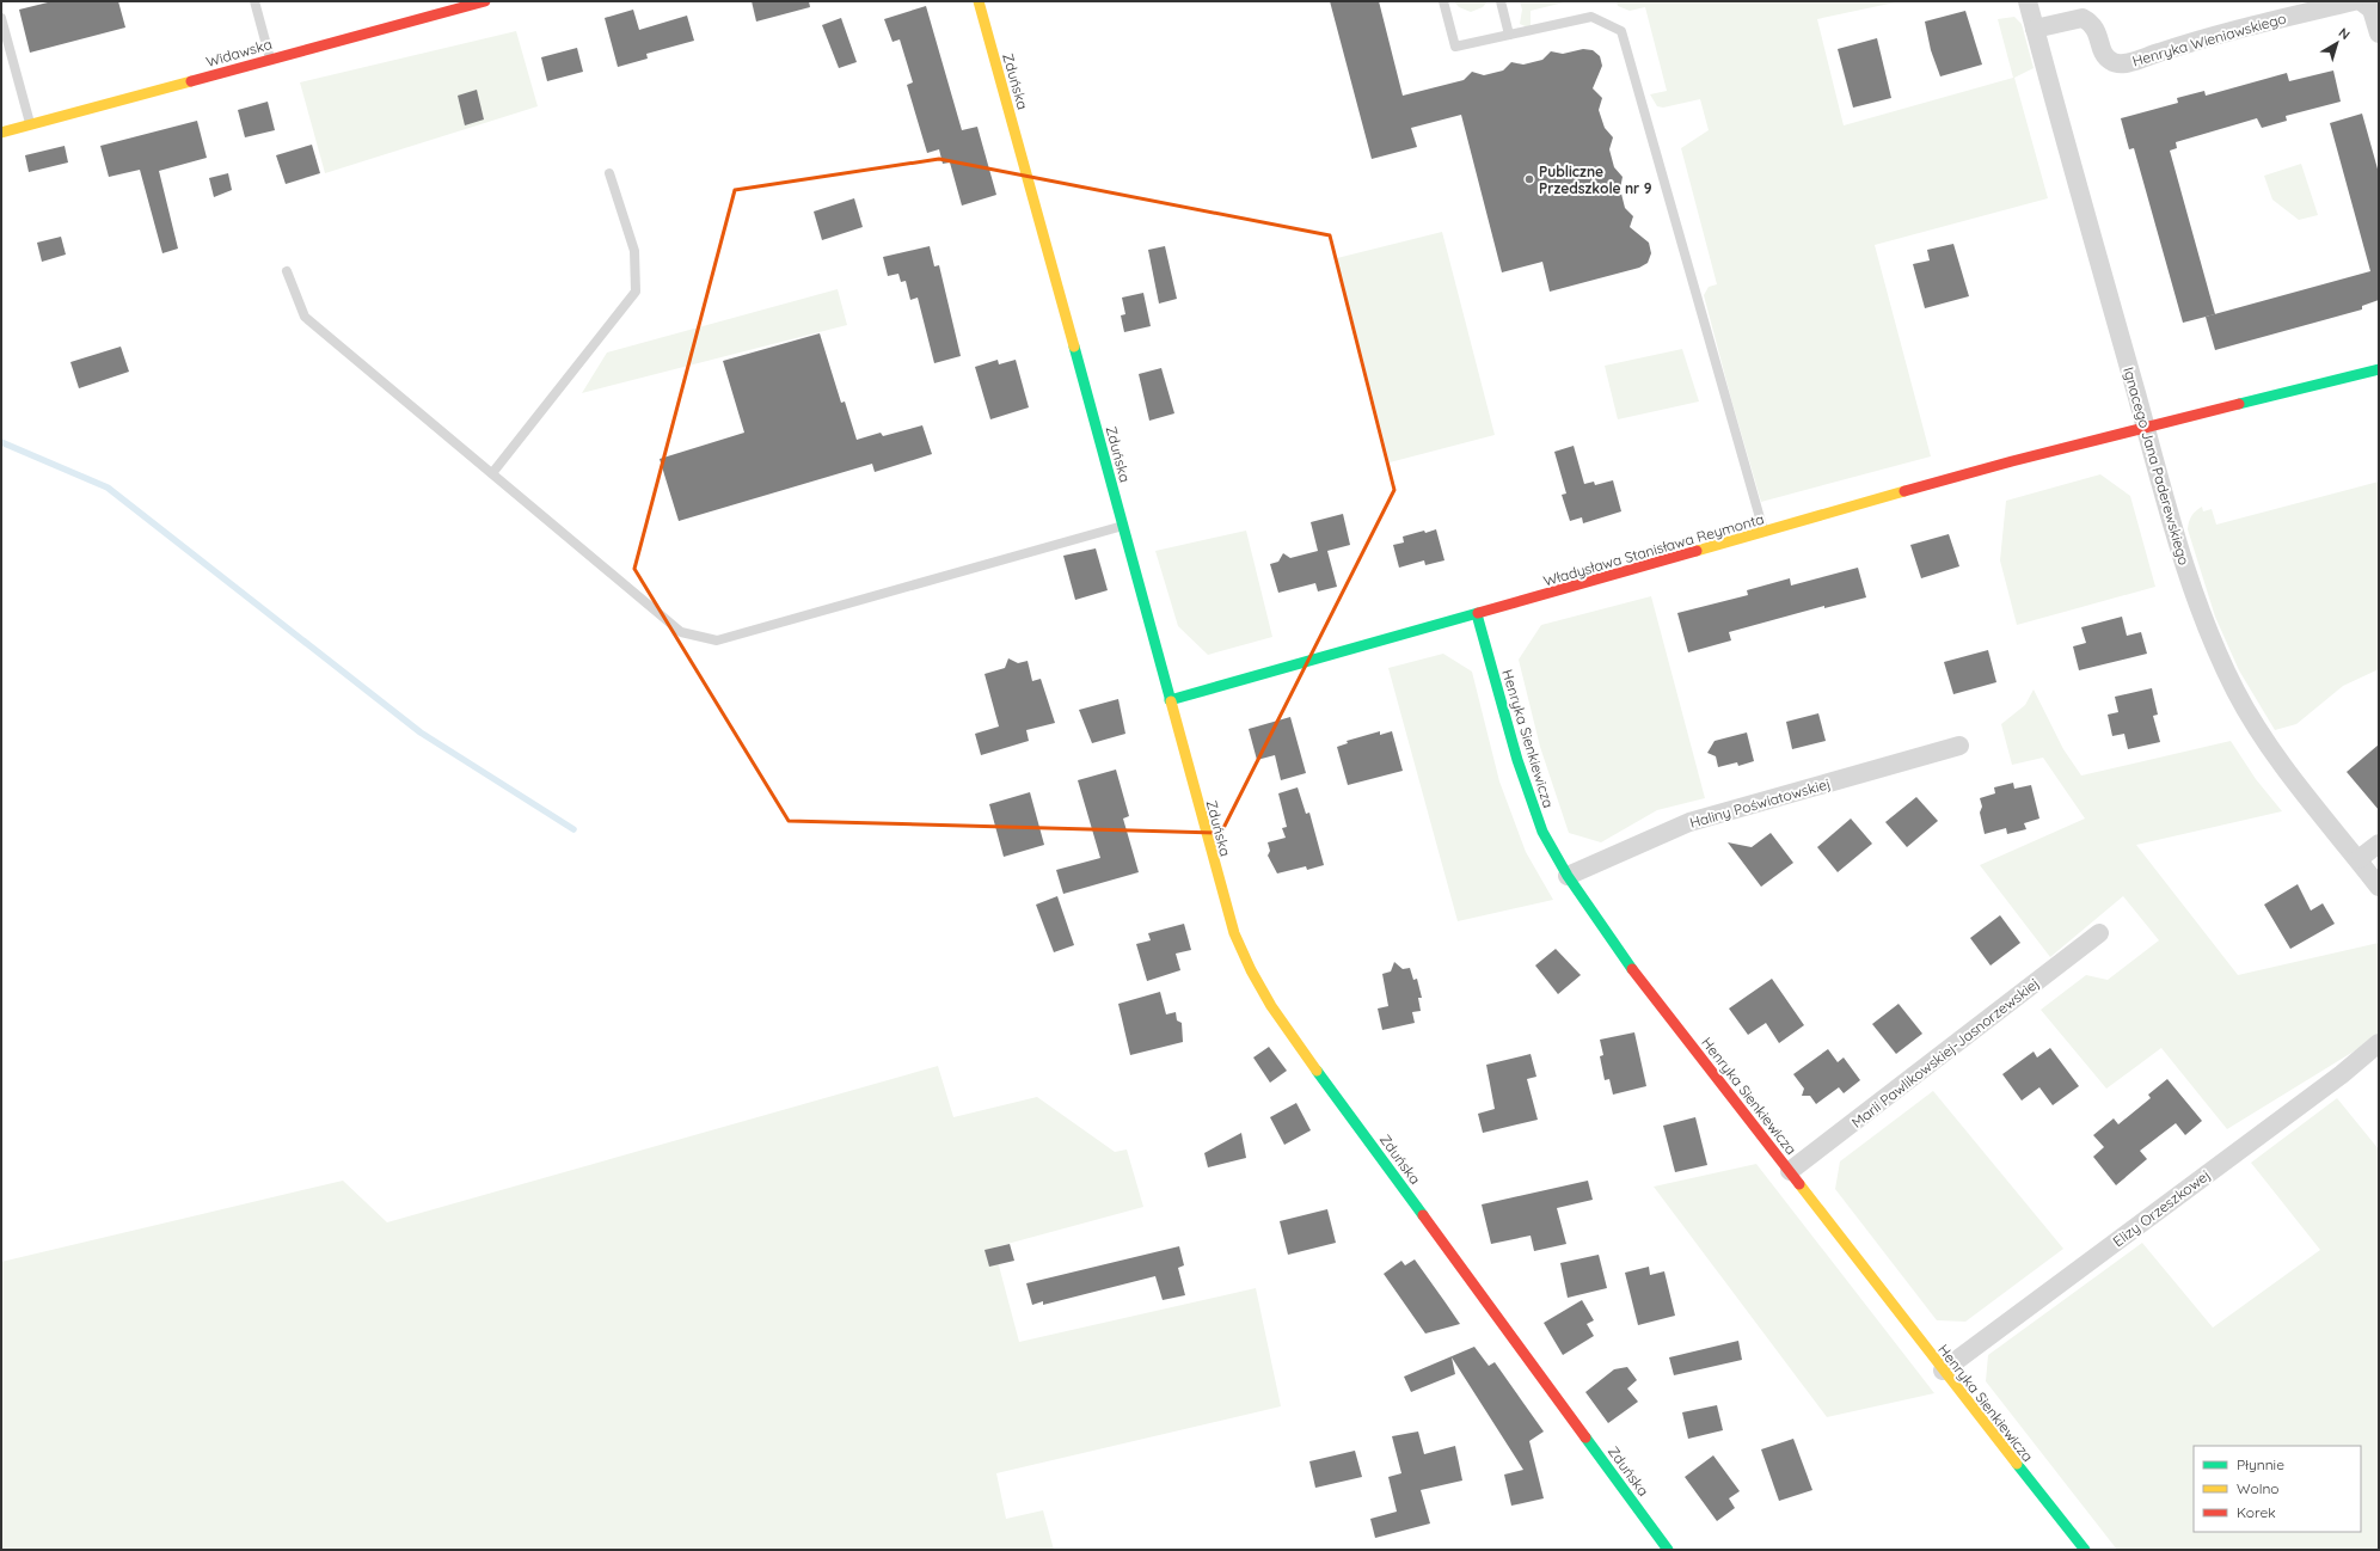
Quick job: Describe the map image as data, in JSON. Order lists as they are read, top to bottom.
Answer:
{
  "streets": {
    "street": [
      "Henryka Wieniawskiego",
      "Widawska",
      "Zduńska",
      "Ignacego Jana Paderewskiego",
      "Władysława Stanisława Reymonta",
      "Henryka Sienkiewicza",
      "Haliny Poświatowskiej",
      "Marii Pawlikowskiej-Jasnorzewskiej",
      "Elizy Orzeszkowej"
    ]
  },
  "crossings": [
    ["Henryka Wieniawskiego", "Ignacego Jana Paderewskiego"],
    ["Zduńska", "Władysława Stanisława Reymonta"],
    ["Ignacego Jana Paderewskiego", "Władysława Stanisława Reymonta"],
    ["Władysława Stanisława Reymonta", "Henryka Sienkiewicza"],
    ["Henryka Sienkiewicza", "Haliny Poświatowskiej"],
    ["Henryka Sienkiewicza", "Marii Pawlikowskiej-Jasnorzewskiej"],
    ["Henryka Sienkiewicza", "Elizy Orzeszkowej"]
  ],
  "places": ["Publiczne Przedszkole nr 9"],
  "legend": ["Płynnie", "Wolno", "Korek"],
  "north": "top right"
}
